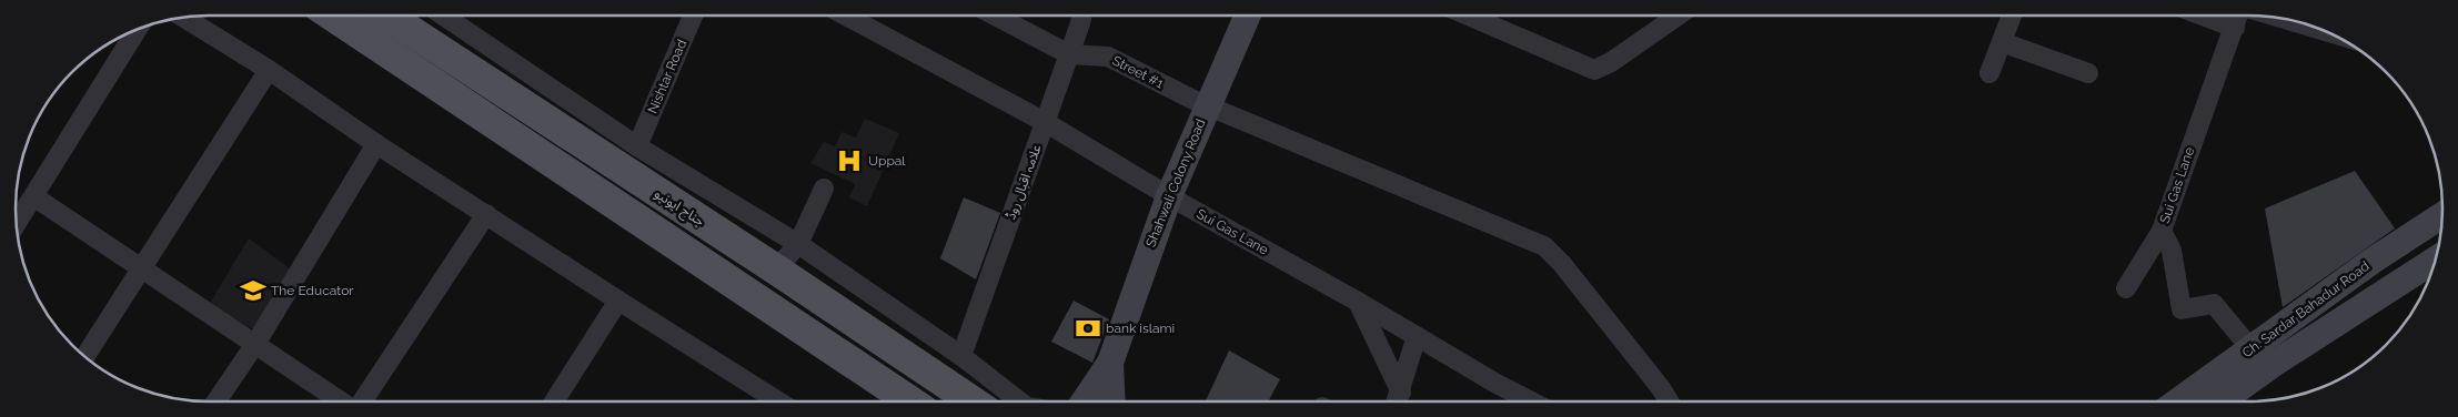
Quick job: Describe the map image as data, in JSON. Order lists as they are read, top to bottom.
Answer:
{
  "streets": {
    "main road": ["Shahwali Colony Road", "جناح ایونیو", "Ch. Sardar Bahadur Road"],
    "street": [
      "Street #1",
      "Nishtar Road",
      "علامہ اقبال روڈ",
      "Sui Gas Lane"
    ]
  },
  "crossings": [
    ["Street #1", "علامہ اقبال روڈ"],
    ["Street #1", "Shahwali Colony Road"],
    ["علامہ اقبال روڈ", "Sui Gas Lane"],
    ["Shahwali Colony Road", "Sui Gas Lane"],
    ["Sui Gas Lane", "Ch. Sardar Bahadur Road"]
  ],
  "places": {
    "hospital": ["Uppal"],
    "school or university": ["The Educator"],
    "bank": ["bank islami"]
  }
}
